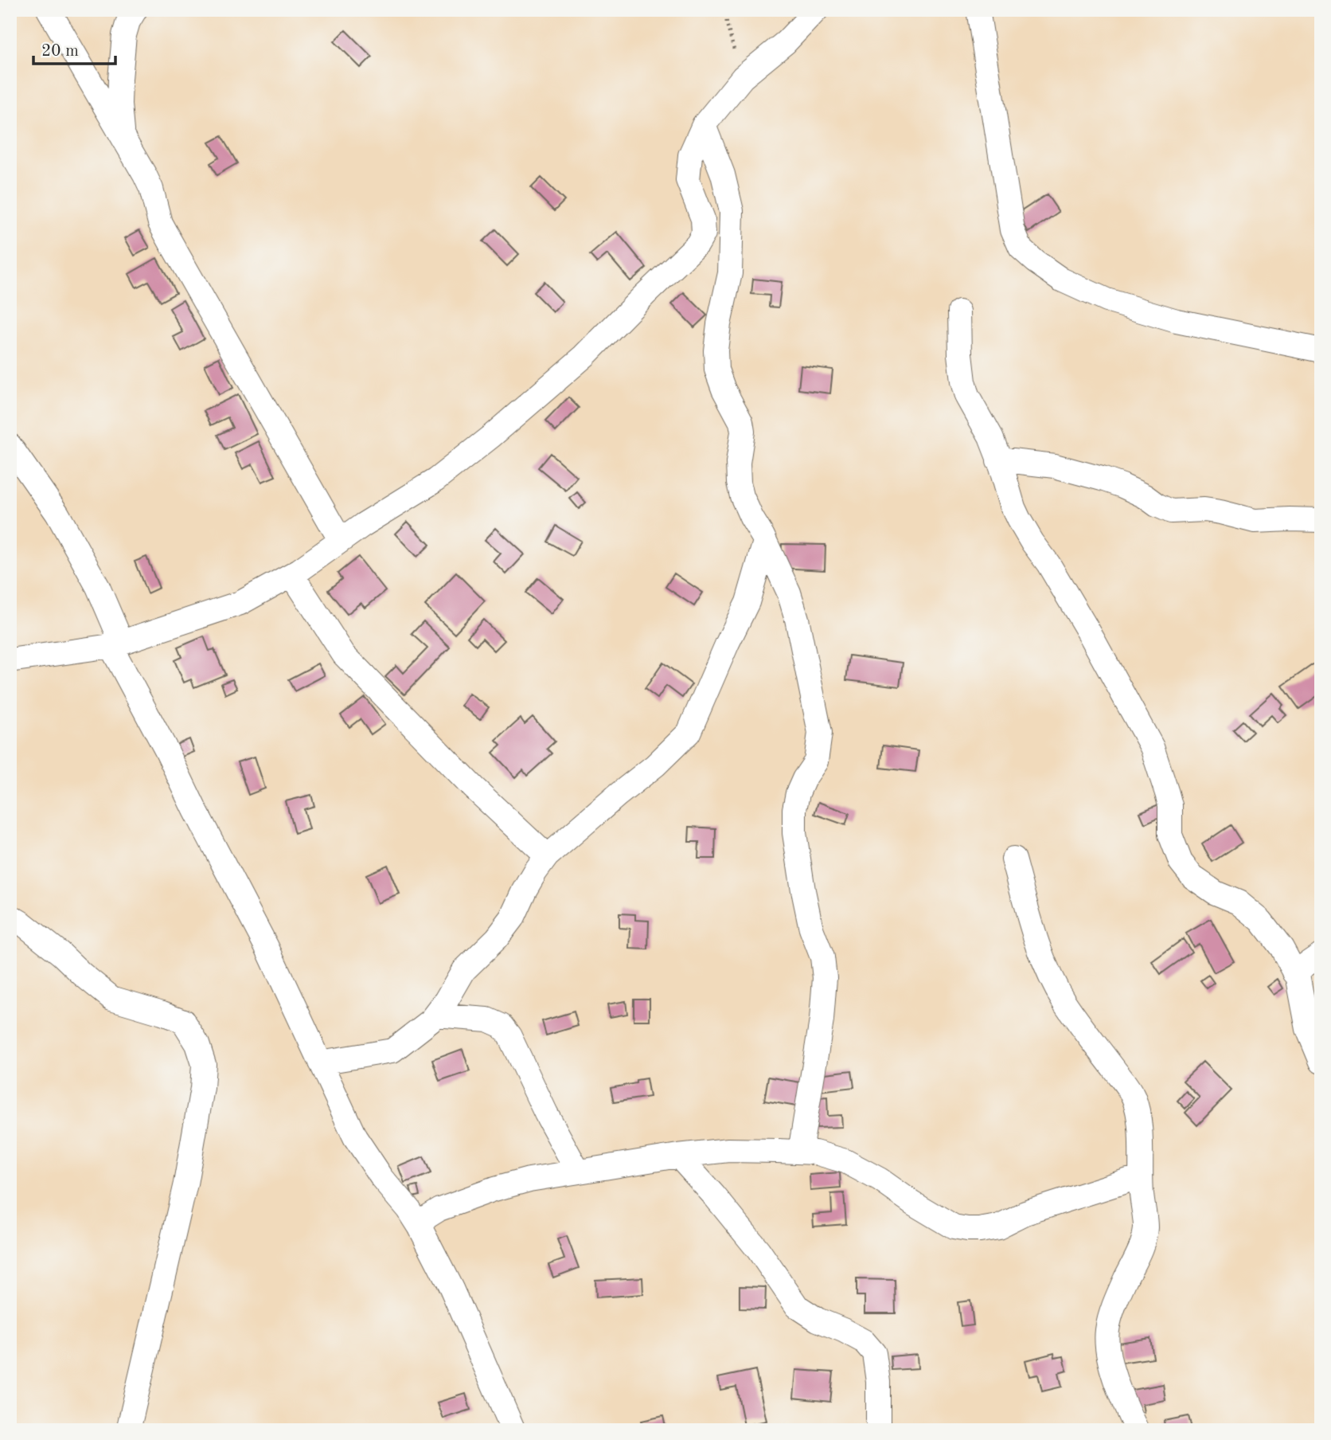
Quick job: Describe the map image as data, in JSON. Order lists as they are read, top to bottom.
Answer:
{
  "scale_bar": "20 m"
}
